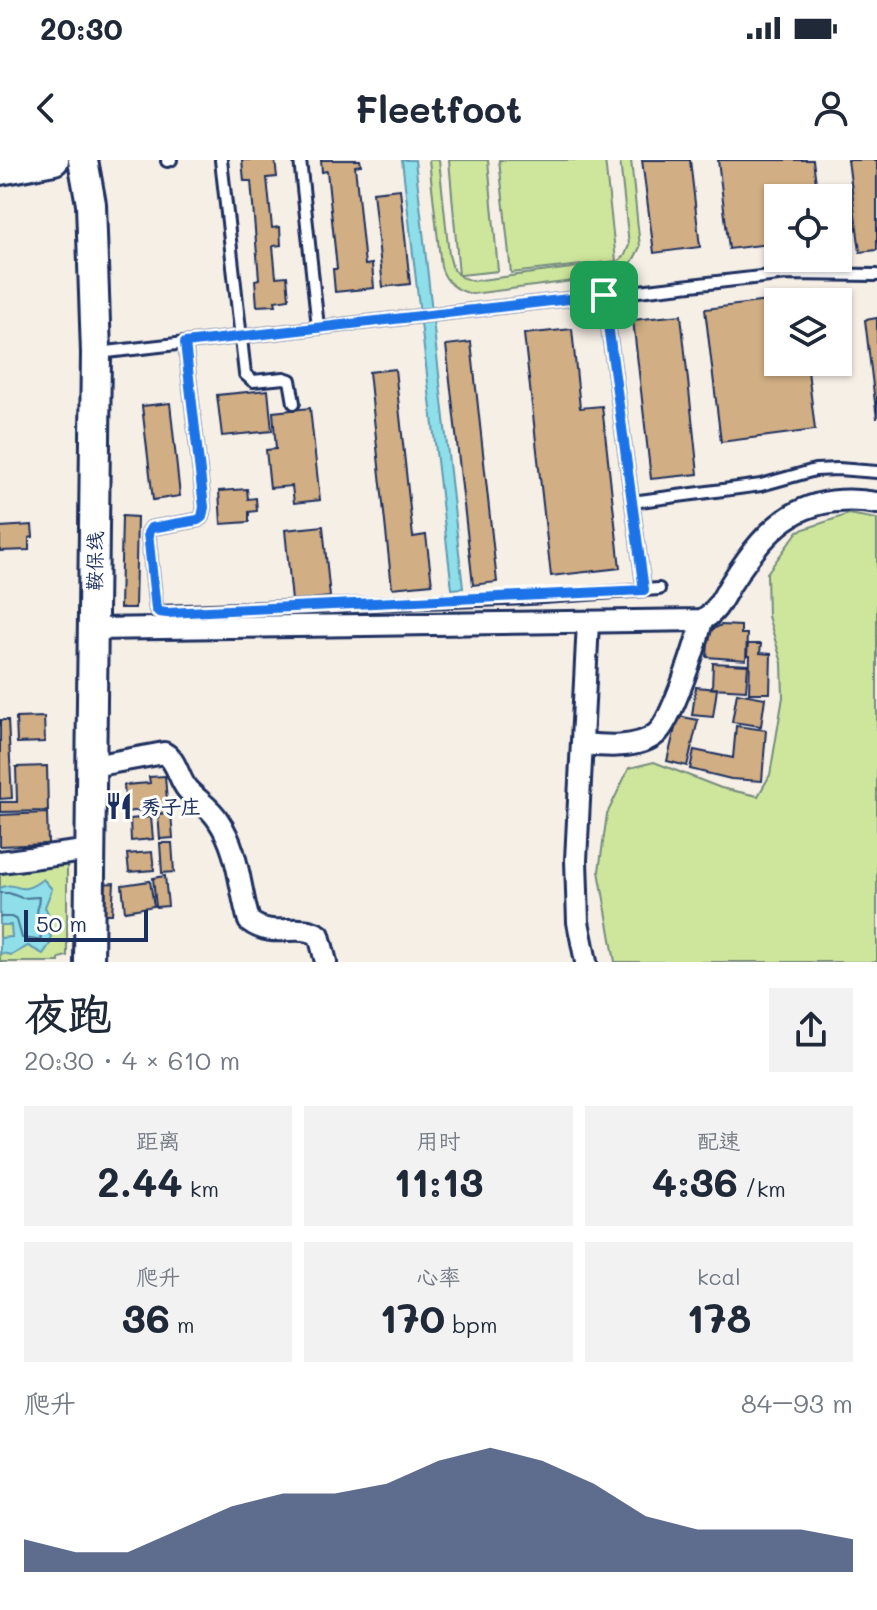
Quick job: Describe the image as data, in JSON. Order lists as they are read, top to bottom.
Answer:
{
  "streets": {
    "main road": ["鞍保线"]
  },
  "places": {
    "restaurant": ["秀子庄"]
  },
  "scale_bar": "50 m",
  "page": {
    "status": "20:30",
    "header": "Fleetfoot",
    "scale": "50 m",
    "heading": ["夜跑", "20:30 · 4 × 610 m"],
    "stats": [
      ["距离", "2.44 km"],
      ["用时", "11:13"],
      ["配速", "4:36 /km"],
      ["爬升", "36 m"],
      ["心率", "170 bpm"],
      ["kcal", "178"]
    ],
    "chart": ["爬升", "84–93 m"]
  }
}
